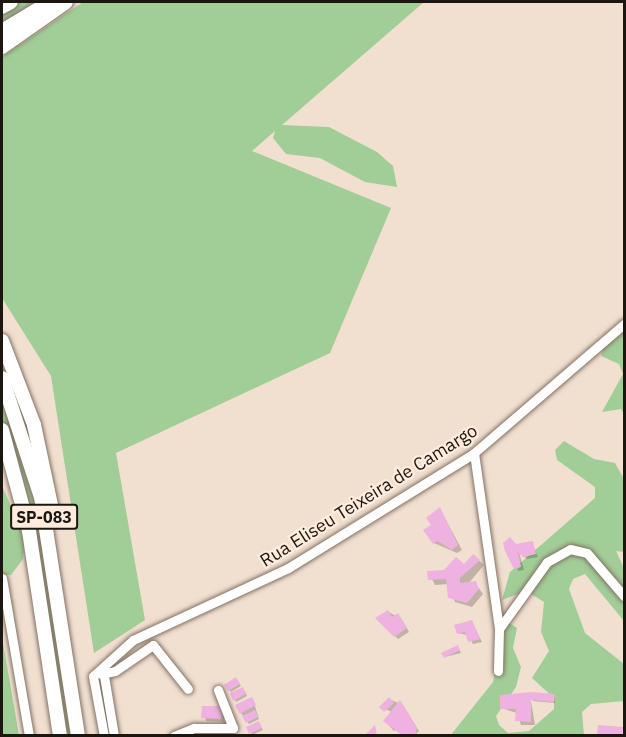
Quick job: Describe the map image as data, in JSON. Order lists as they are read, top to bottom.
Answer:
{
  "streets": {
    "highway": ["SP-083"],
    "street": ["Rua Eliseu Teixeira de Camargo"]
  }
}
